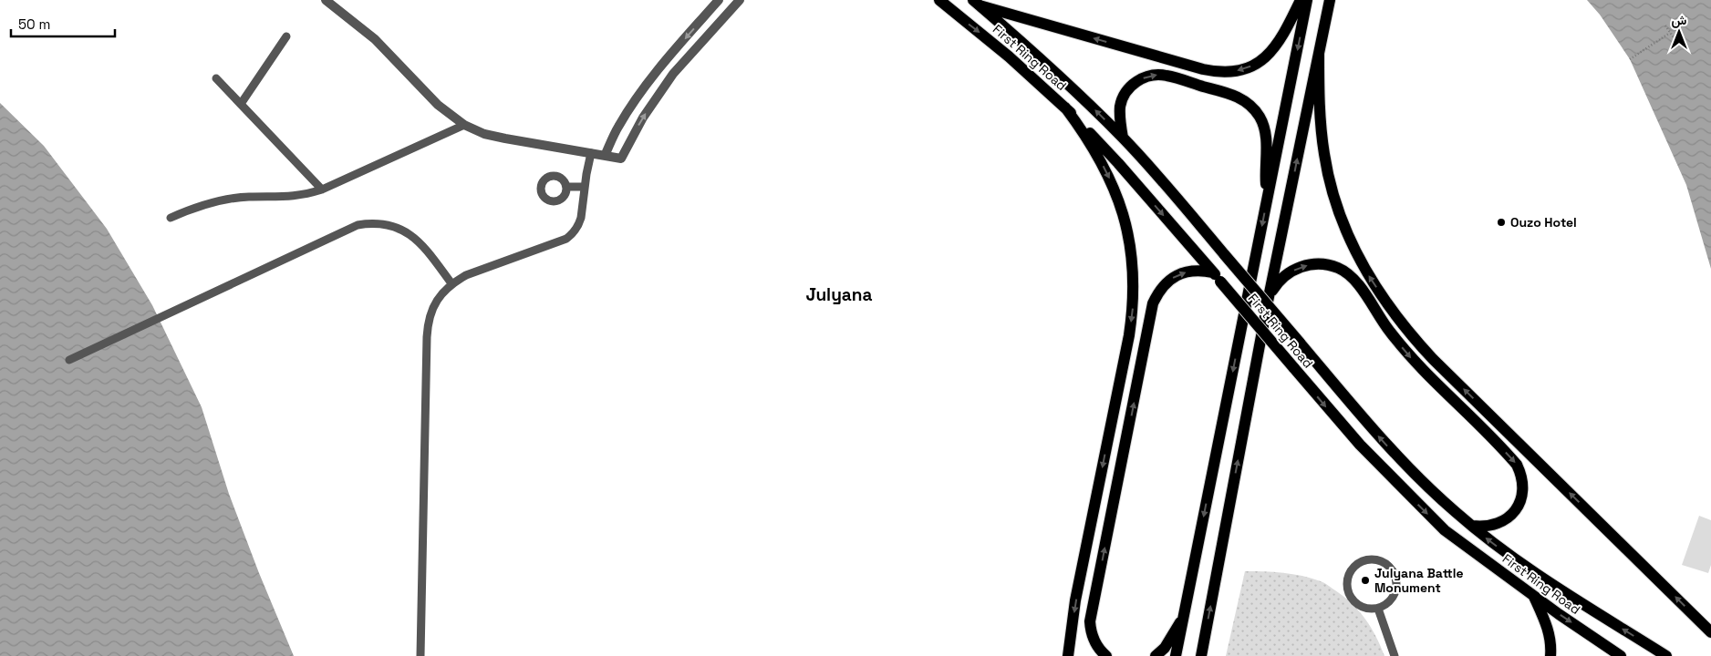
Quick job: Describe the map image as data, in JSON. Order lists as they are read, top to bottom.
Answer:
{
  "streets": {
    "main road": ["First Ring Road"]
  },
  "districts": ["Julyana"],
  "places": ["Ouzo Hotel", "Julyana Battle Monument"],
  "scale_bar": "50 m",
  "north": "top"
}
